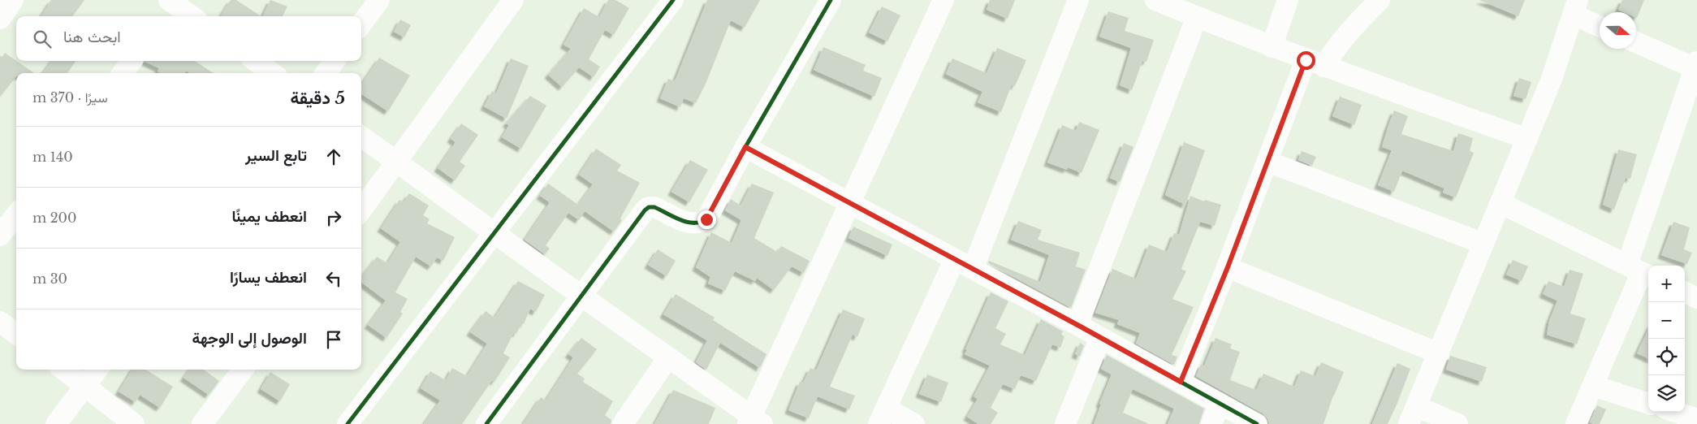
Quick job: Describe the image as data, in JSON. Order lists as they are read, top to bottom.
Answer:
{
  "north": "right",
  "page": {
    "search": "ابحث هنا",
    "heading": ["5 دقيقة", "سيرًا · 370 m"],
    "list": [
      ["تابع السير", "140 m"],
      ["انعطف يمينًا", "200 m"],
      ["انعطف يسارًا", "30 m"],
      "الوصول إلى الوجهة"
    ],
    "map_buttons": ["+", "−"]
  }
}
